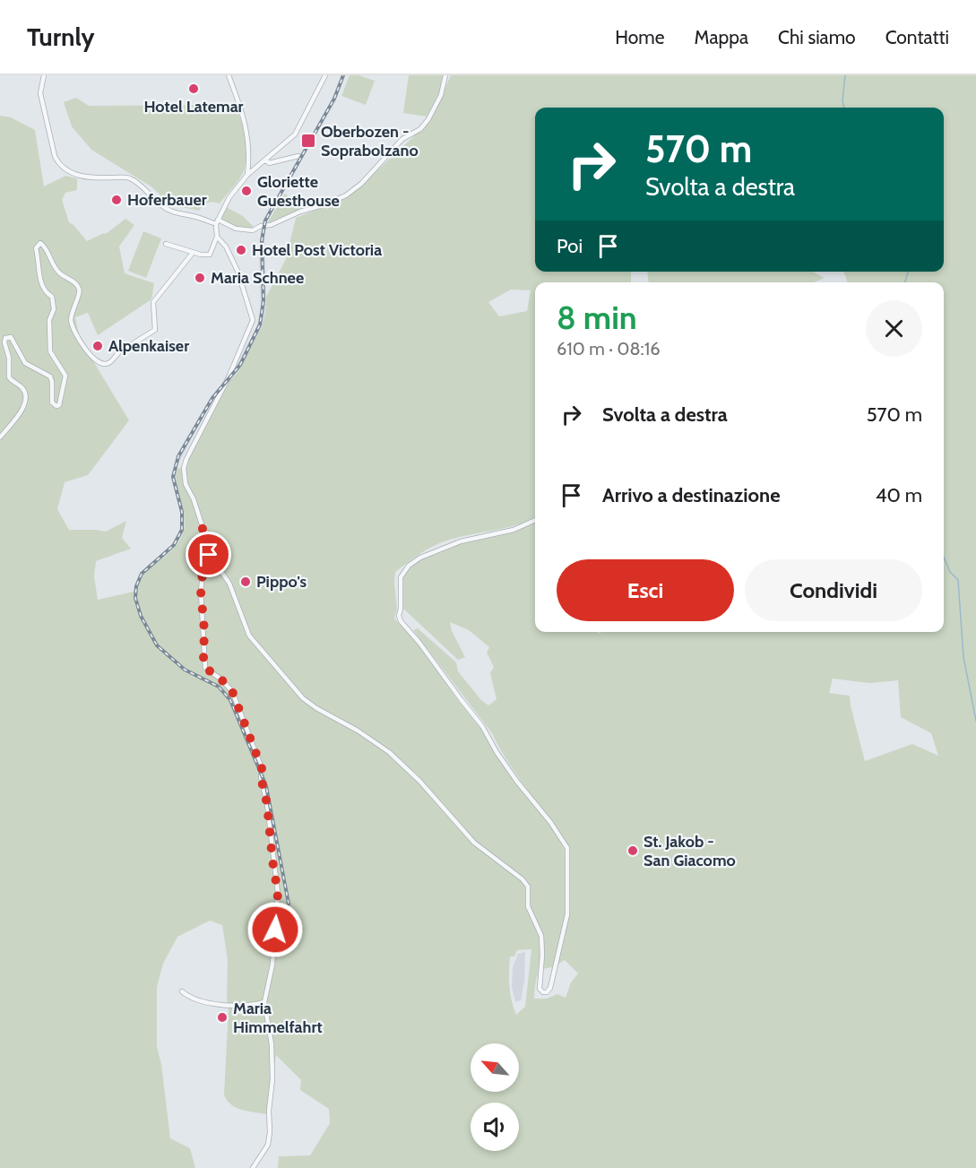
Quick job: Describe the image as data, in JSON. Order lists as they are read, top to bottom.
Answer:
{
  "places": {
    "other": [
      "Hotel Latemar",
      "Gloriette Guesthouse",
      "Hoferbauer",
      "Hotel Post Victoria",
      "Maria Schnee",
      "Alpenkaiser",
      "Pippo's",
      "St. Jakob - San Giacomo",
      "Maria Himmelfahrt"
    ],
    "transit": ["Oberbozen - Soprabolzano"]
  },
  "north": "top left",
  "page": {
    "header": "Turnly",
    "nav": [
      "Home",
      "Mappa",
      "Chi siamo",
      "Contatti"
    ],
    "turn": ["570 m", "Svolta a destra"],
    "then": "Poi",
    "heading": ["8 min", "610 m · 08:16"],
    "list": [
      {
        "name": "Svolta a destra",
        "value": "570 m"
      },
      {
        "name": "Arrivo a destinazione",
        "value": "40 m"
      }
    ],
    "buttons": ["Esci", "Condividi"]
  }
}
